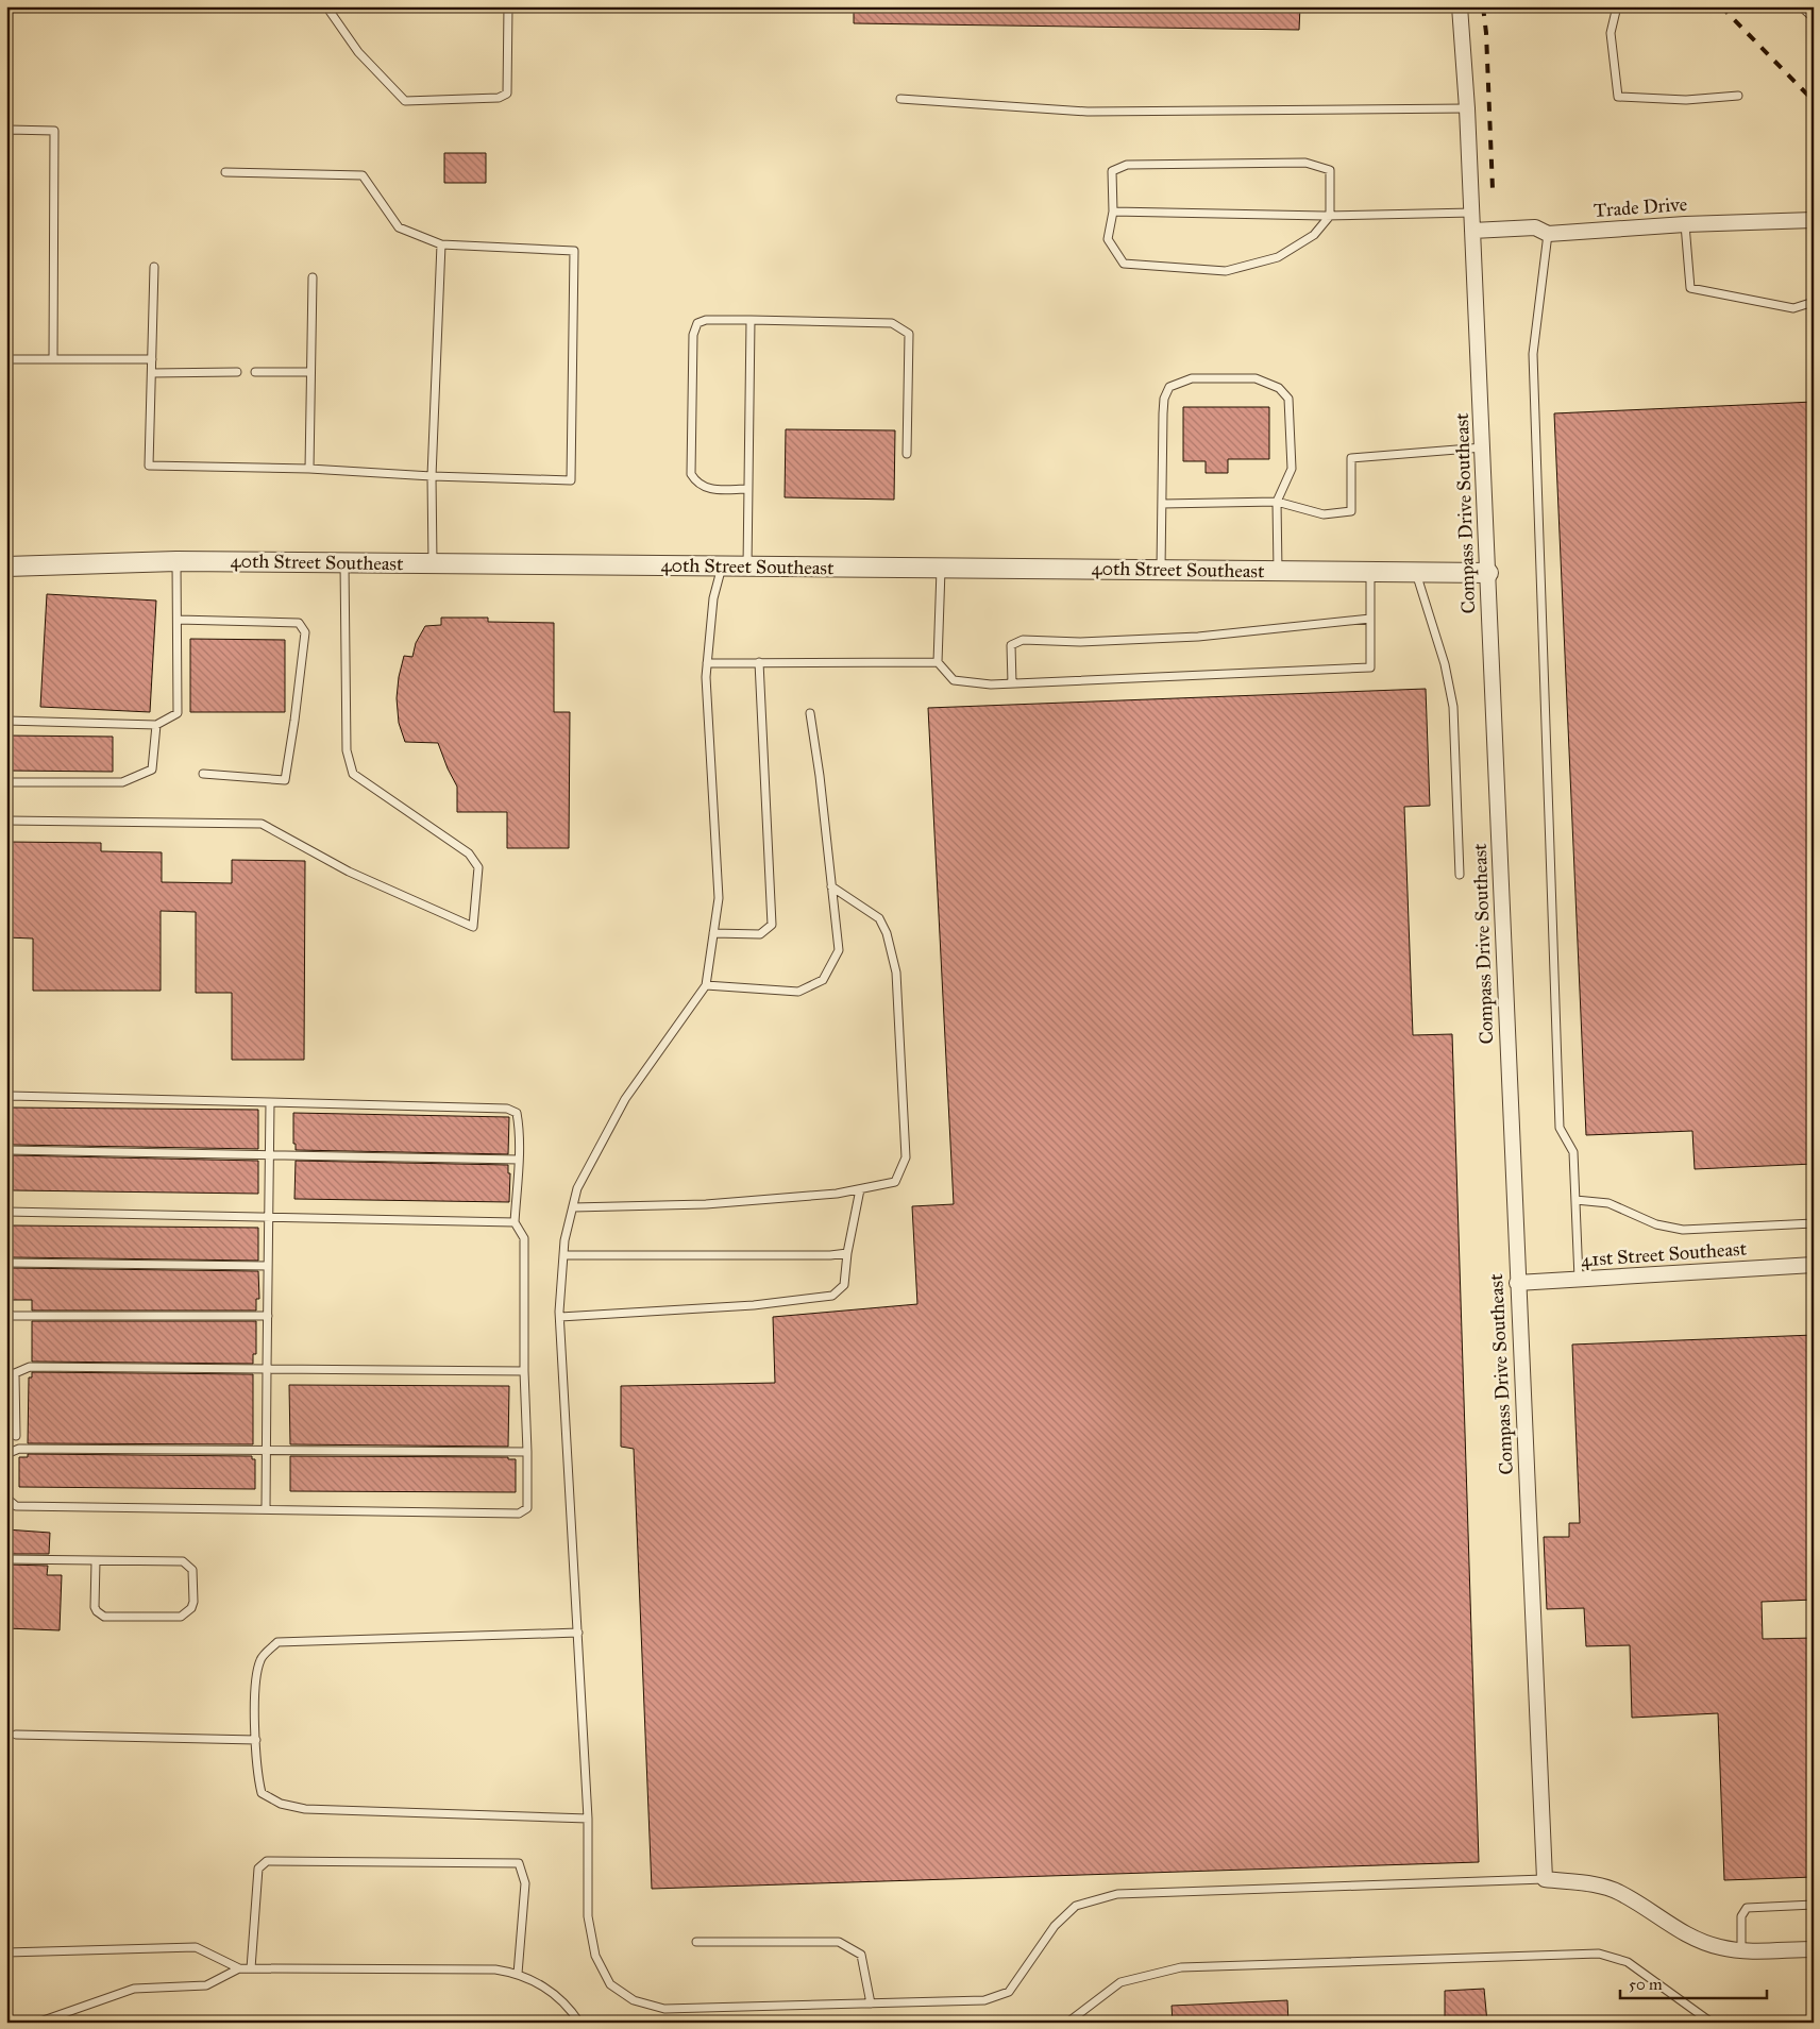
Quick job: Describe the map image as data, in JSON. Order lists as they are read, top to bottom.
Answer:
{
  "streets": {
    "street": [
      "Trade Drive",
      "Compass Drive Southeast",
      "40th Street Southeast",
      "41st Street Southeast"
    ]
  },
  "crossings": [
    ["Trade Drive", "Compass Drive Southeast"],
    ["Compass Drive Southeast", "40th Street Southeast"],
    ["Compass Drive Southeast", "41st Street Southeast"]
  ],
  "scale_bar": "50 m"
}
